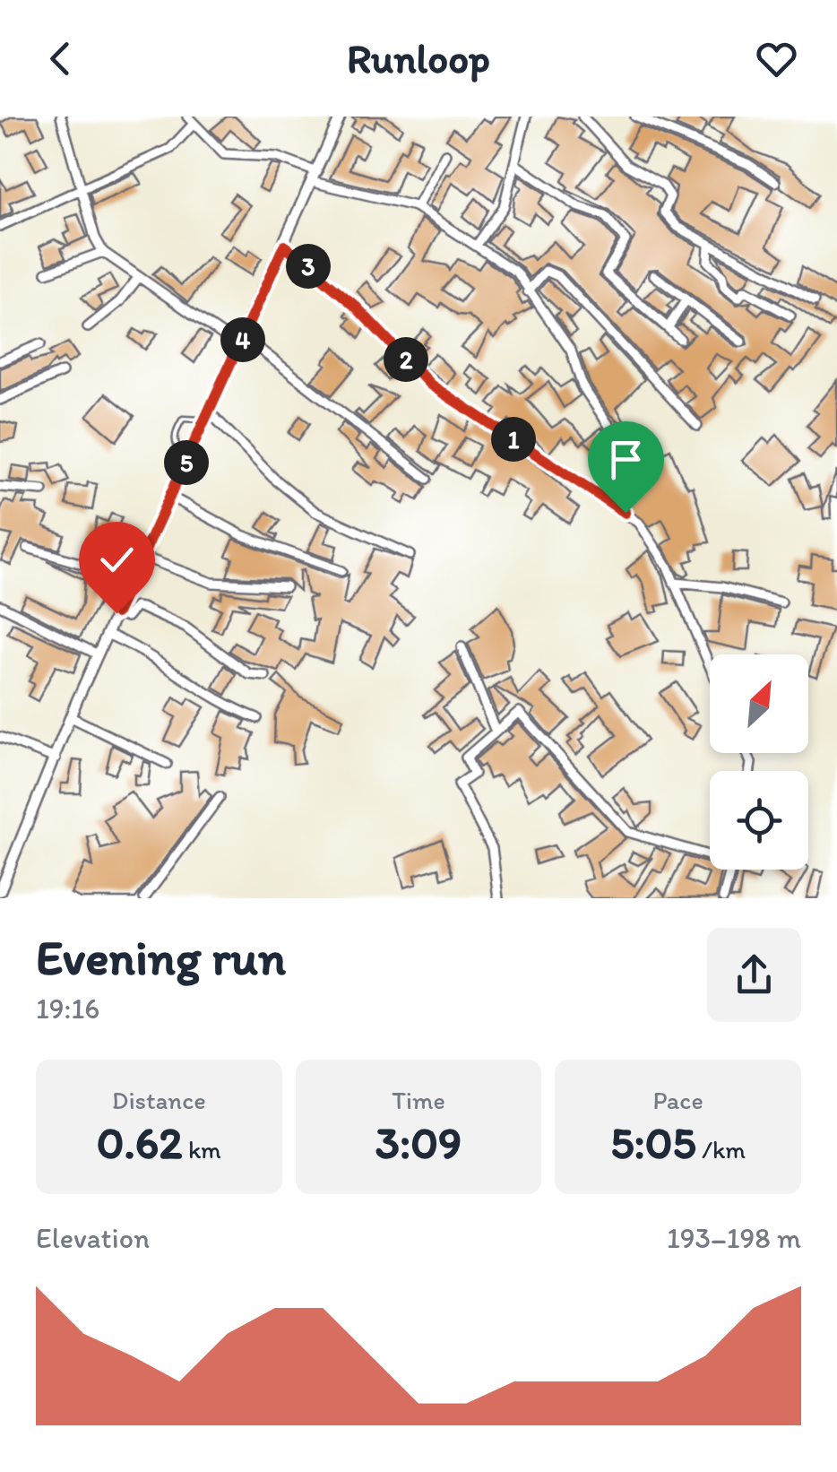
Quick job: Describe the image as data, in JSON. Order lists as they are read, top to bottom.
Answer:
{
  "north": "top right",
  "page": {
    "header": "Runloop",
    "pins": [
      "3",
      "4",
      "2",
      "1",
      "5"
    ],
    "heading": ["Evening run", "19:16"],
    "stats": [
      ["Distance", "0.62 km"],
      ["Time", "3:09"],
      ["Pace", "5:05 /km"]
    ],
    "chart": ["Elevation", "193–198 m"]
  }
}
